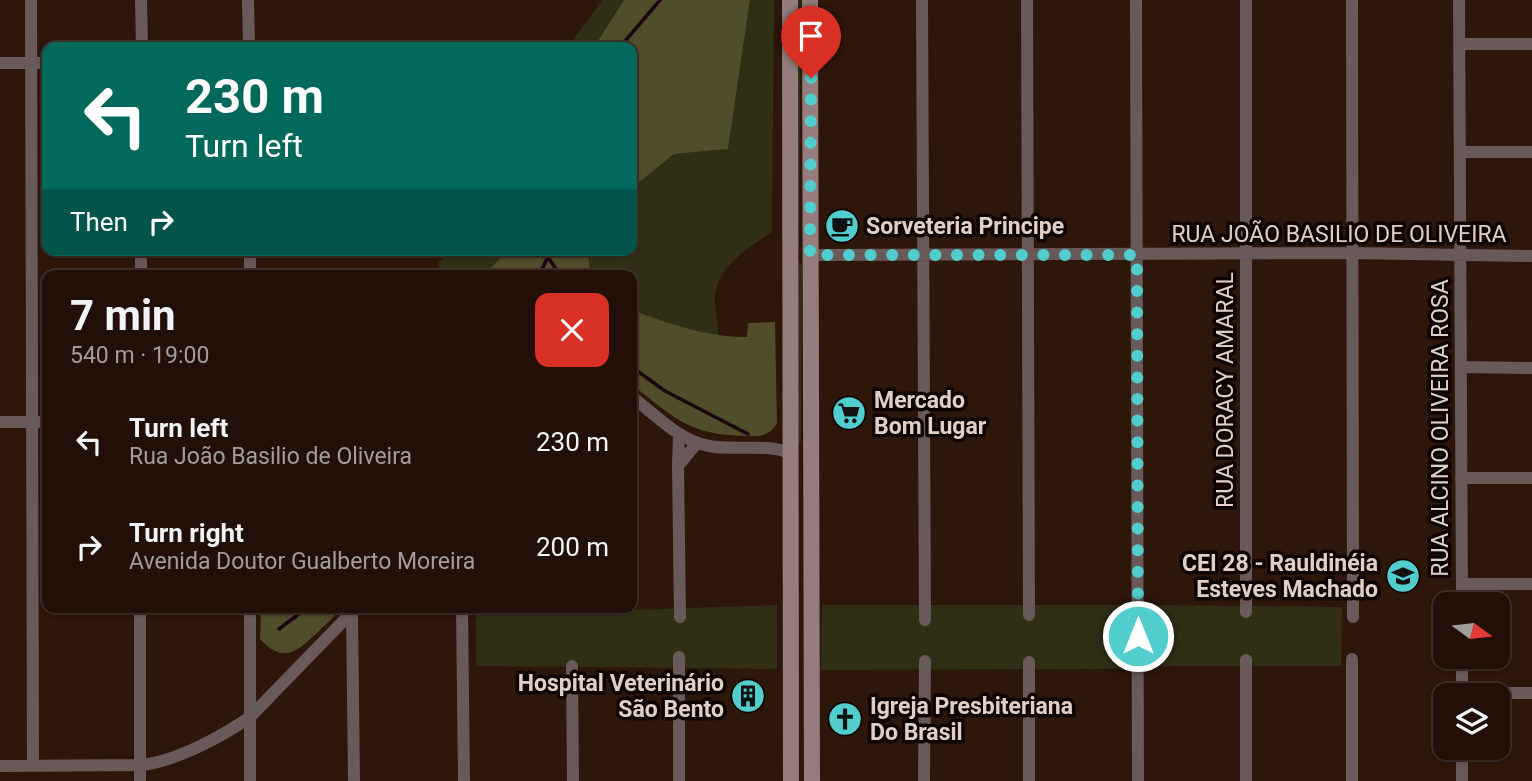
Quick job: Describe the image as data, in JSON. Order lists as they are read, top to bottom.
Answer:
{
  "streets": {
    "street": ["RUA JOÃO BASILIO DE OLIVEIRA", "RUA DORACY AMARAL", "RUA ALCINO OLIVEIRA ROSA"]
  },
  "crossings": [
    ["RUA JOÃO BASILIO DE OLIVEIRA", "RUA DORACY AMARAL"],
    ["RUA JOÃO BASILIO DE OLIVEIRA", "RUA ALCINO OLIVEIRA ROSA"]
  ],
  "places": {
    "cafe": ["Sorveteria Principe"],
    "supermarket": ["Mercado Bom Lugar"],
    "school or university": ["CEI 28 - Rauldinéia Esteves Machado"],
    "building": ["Hospital Veterinário São Bento"],
    "church": ["Igreja Presbiteriana Do Brasil"]
  },
  "north": "right",
  "page": {
    "turn": ["230 m", "Turn left"],
    "then": "Then",
    "heading": ["7 min", "540 m · 19:00"],
    "list": [
      {
        "name": "Turn left",
        "note": "Rua João Basilio de Oliveira",
        "value": "230 m"
      },
      {
        "name": "Turn right",
        "note": "Avenida Doutor Gualberto Moreira",
        "value": "200 m"
      }
    ]
  }
}
